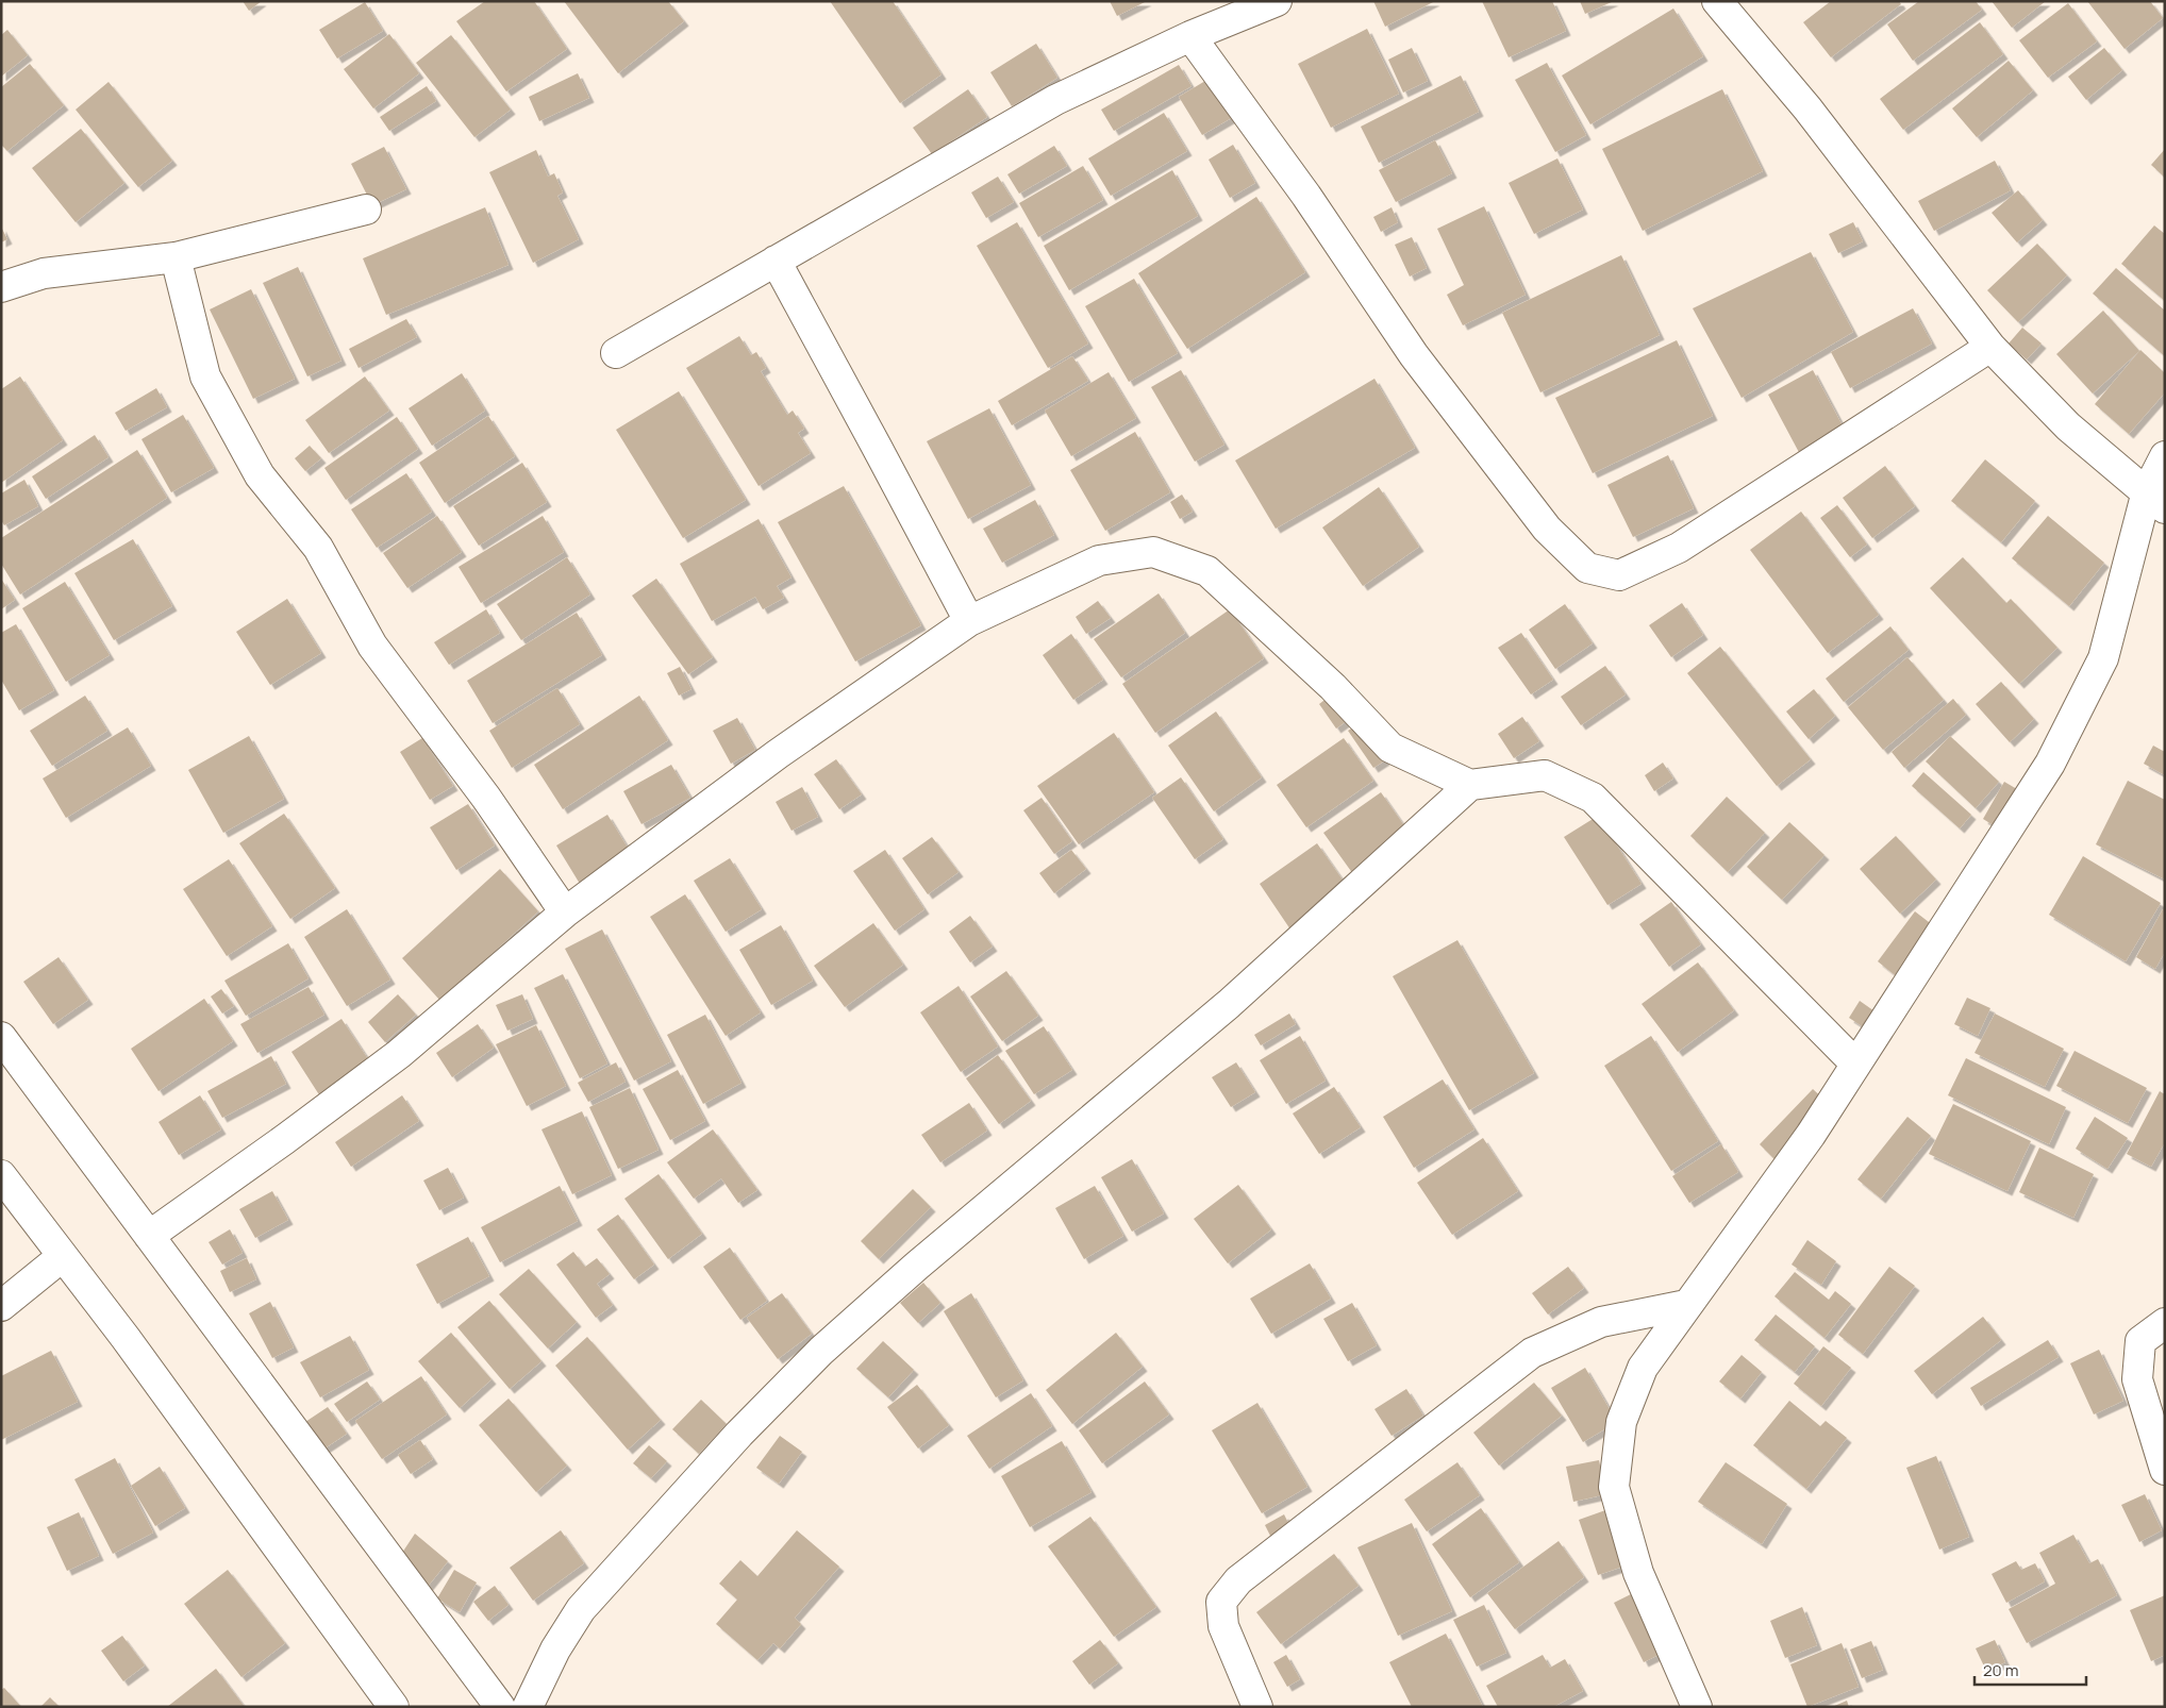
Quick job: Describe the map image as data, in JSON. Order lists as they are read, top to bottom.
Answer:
{
  "scale_bar": "20 m"
}
